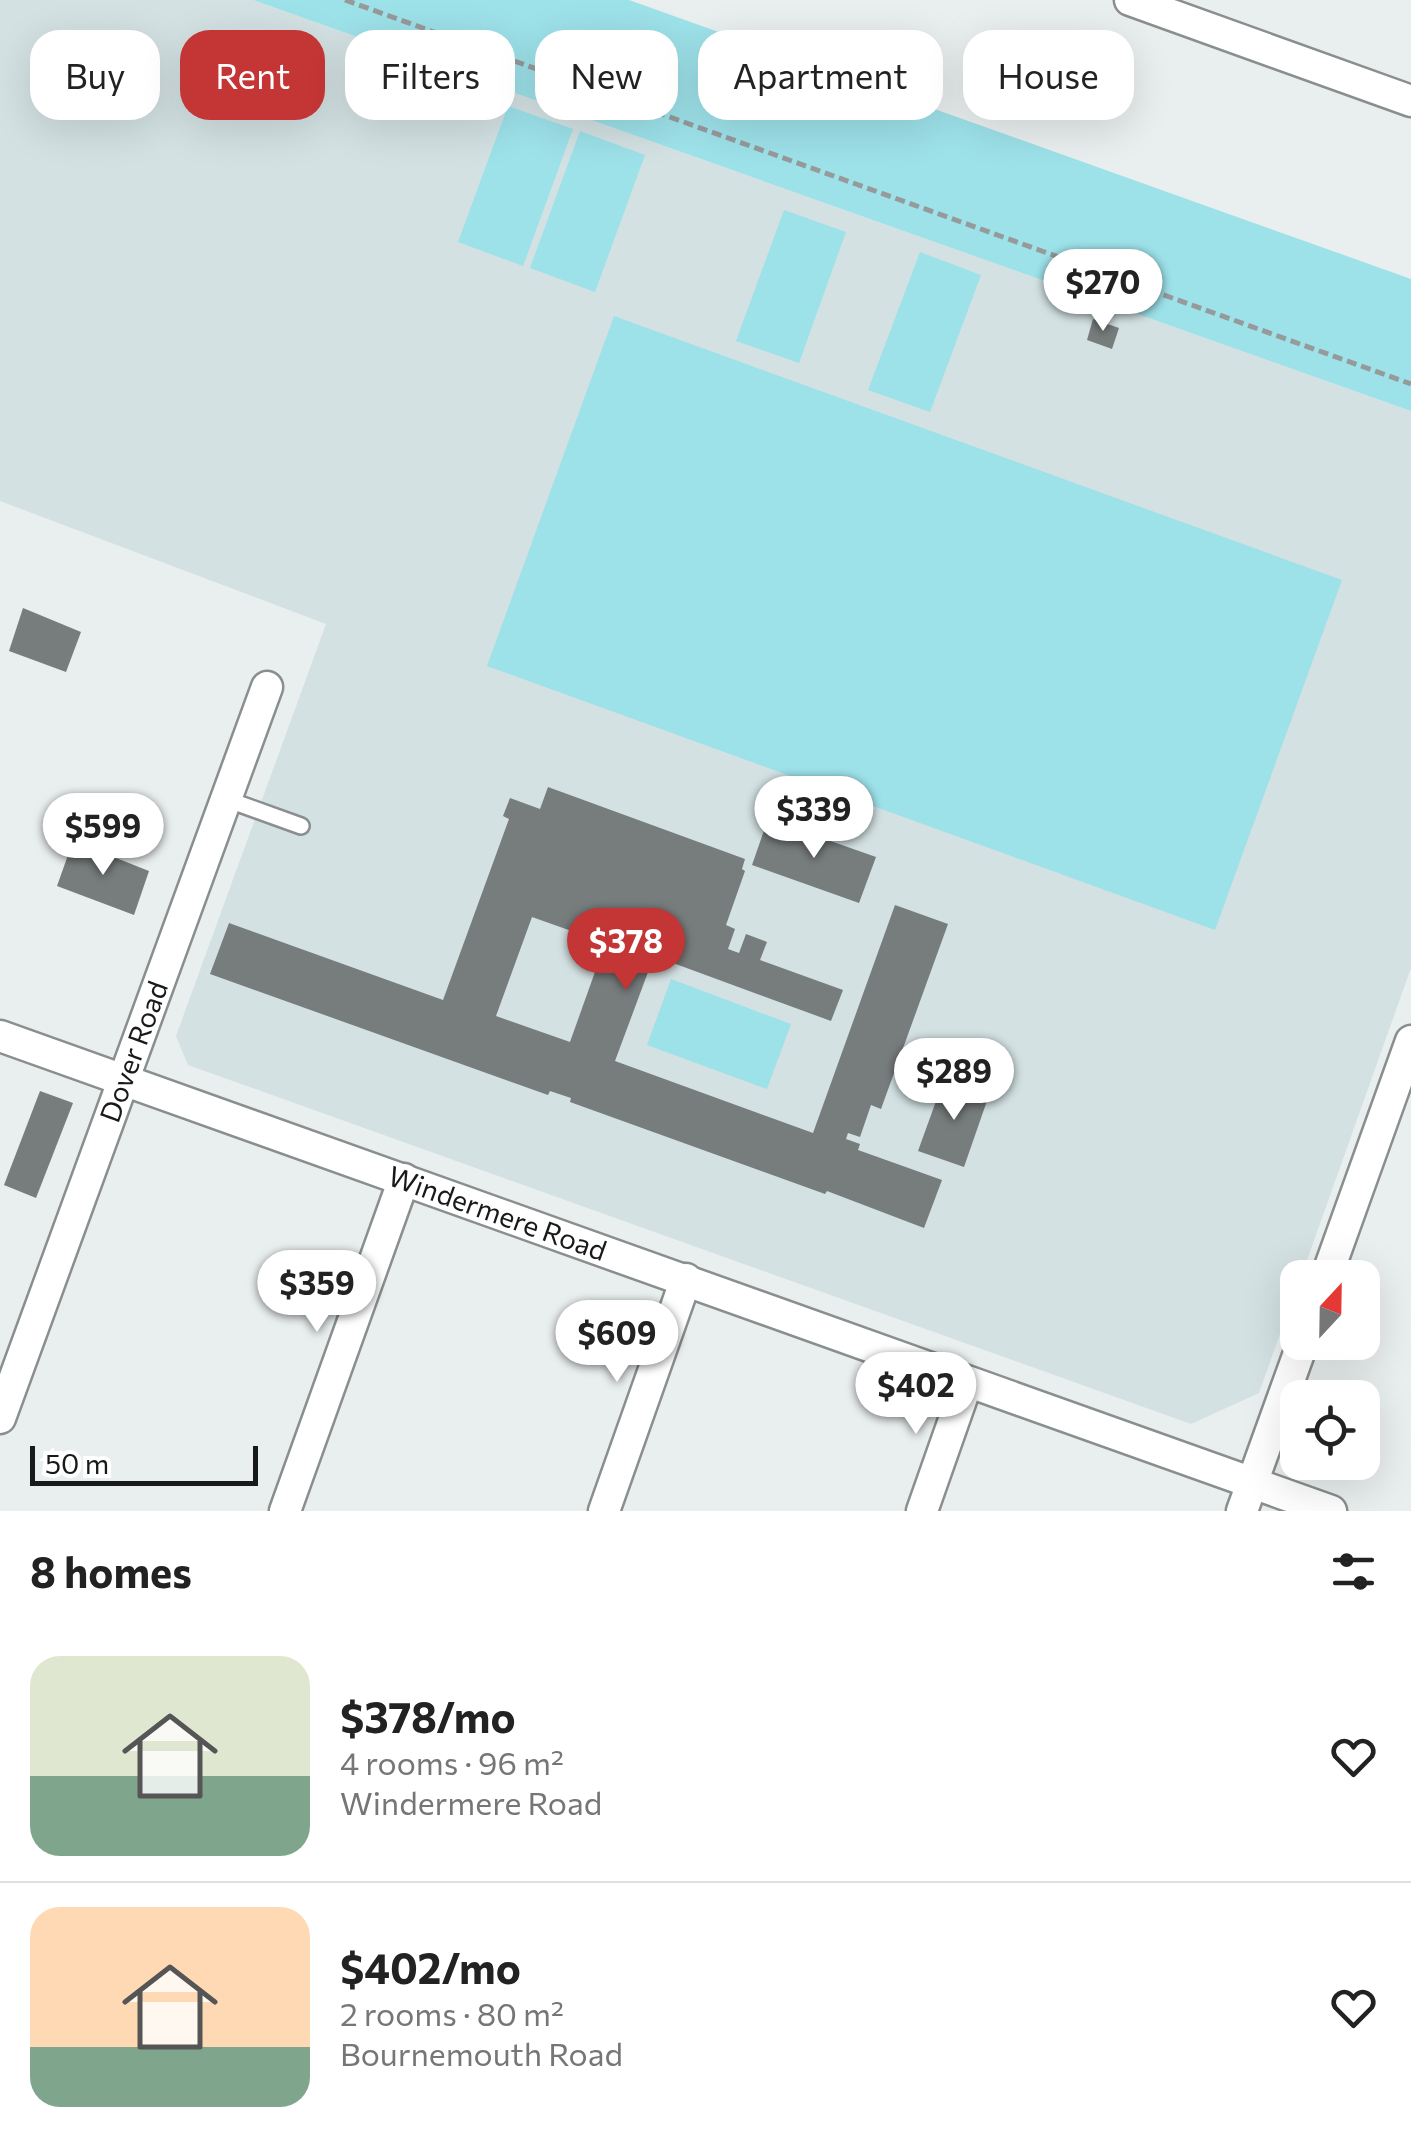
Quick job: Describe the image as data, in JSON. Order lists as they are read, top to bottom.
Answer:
{
  "streets": {
    "street": ["Dover Road", "Windermere Road"]
  },
  "crossings": [
    ["Dover Road", "Windermere Road"]
  ],
  "scale_bar": "50 m",
  "north": "top",
  "page": {
    "chip": [
      "Buy",
      "Rent",
      "Filters",
      "New",
      "Apartment",
      "House"
    ],
    "price": [
      "$270",
      "$339",
      "$599",
      "$378",
      "$289",
      "$359",
      "$609",
      "$402"
    ],
    "scale": "50 m",
    "heading": "8 homes",
    "list": [
      {
        "name": "$378/mo",
        "note": "4 rooms · 96 m² · Windermere Road"
      },
      {
        "name": "$402/mo",
        "note": "2 rooms · 80 m² · Bournemouth Road"
      }
    ]
  }
}
